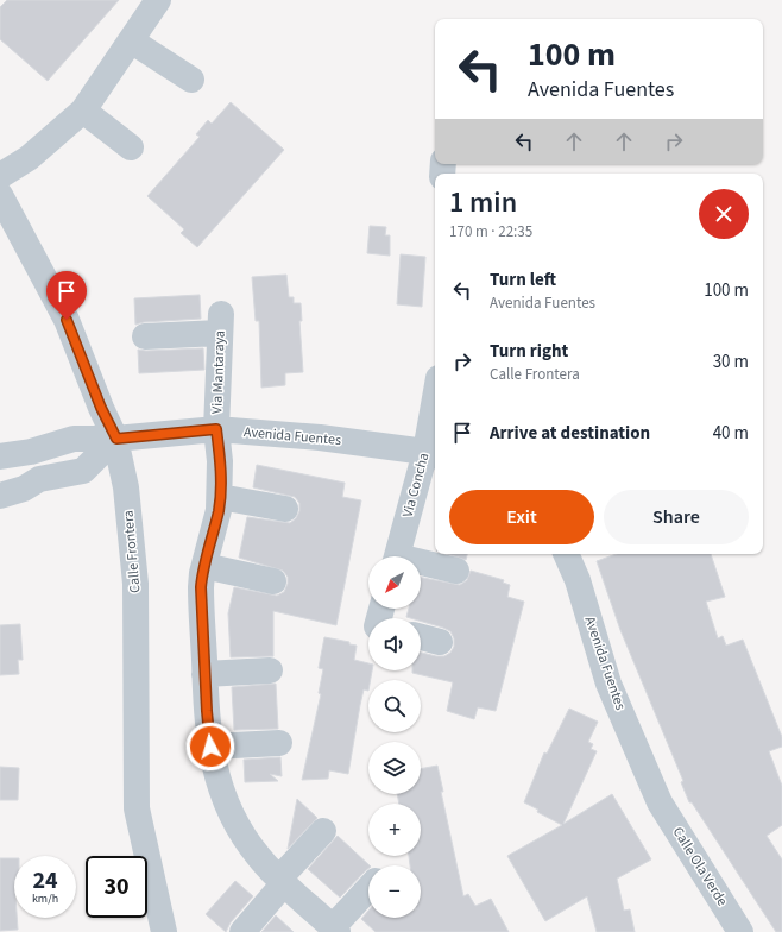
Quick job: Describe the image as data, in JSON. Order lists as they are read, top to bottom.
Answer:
{
  "streets": {
    "street": [
      "Via Mantaraya",
      "Avenida Fuentes",
      "Via Concha",
      "Calle Frontera",
      "Calle Ola Verde"
    ]
  },
  "crossings": [
    ["Via Mantaraya", "Avenida Fuentes"],
    ["Avenida Fuentes", "Via Concha"],
    ["Avenida Fuentes", "Calle Frontera"],
    ["Avenida Fuentes", "Calle Ola Verde"]
  ],
  "north": "bottom left",
  "page": {
    "turn": ["100 m", "Avenida Fuentes"],
    "heading": ["1 min", "170 m · 22:35"],
    "list": [
      {
        "name": "Turn left",
        "note": "Avenida Fuentes",
        "value": "100 m"
      },
      {
        "name": "Turn right",
        "note": "Calle Frontera",
        "value": "30 m"
      },
      {
        "name": "Arrive at destination",
        "value": "40 m"
      }
    ],
    "buttons": ["Exit", "Share"],
    "map_buttons": ["+", "−"],
    "speed": "24 km/h",
    "limit": "30"
  }
}
